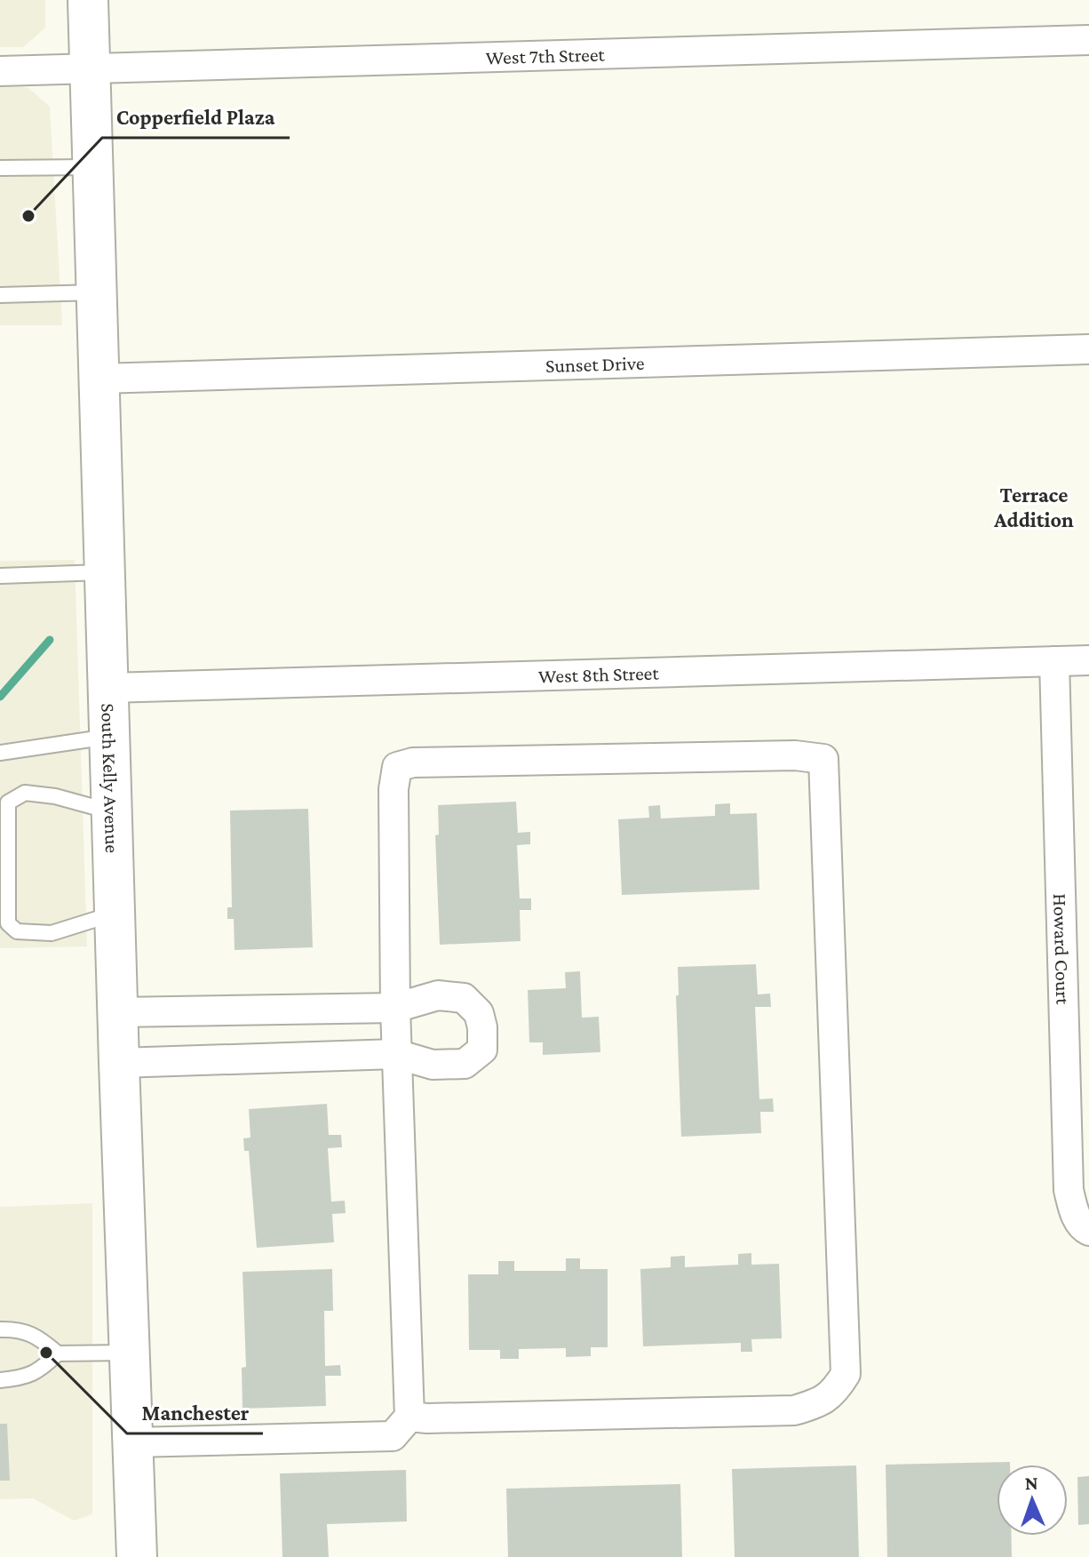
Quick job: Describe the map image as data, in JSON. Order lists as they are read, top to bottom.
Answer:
{
  "streets": {
    "main road": ["South Kelly Avenue"],
    "street": [
      "West 7th Street",
      "Sunset Drive",
      "West 8th Street",
      "Howard Court"
    ]
  },
  "crossings": [
    ["West 7th Street", "South Kelly Avenue"],
    ["Sunset Drive", "South Kelly Avenue"],
    ["West 8th Street", "South Kelly Avenue"],
    ["West 8th Street", "Howard Court"]
  ],
  "districts": ["Terrace Addition"],
  "places": ["Copperfield Plaza", "Manchester"],
  "north": "top"
}
